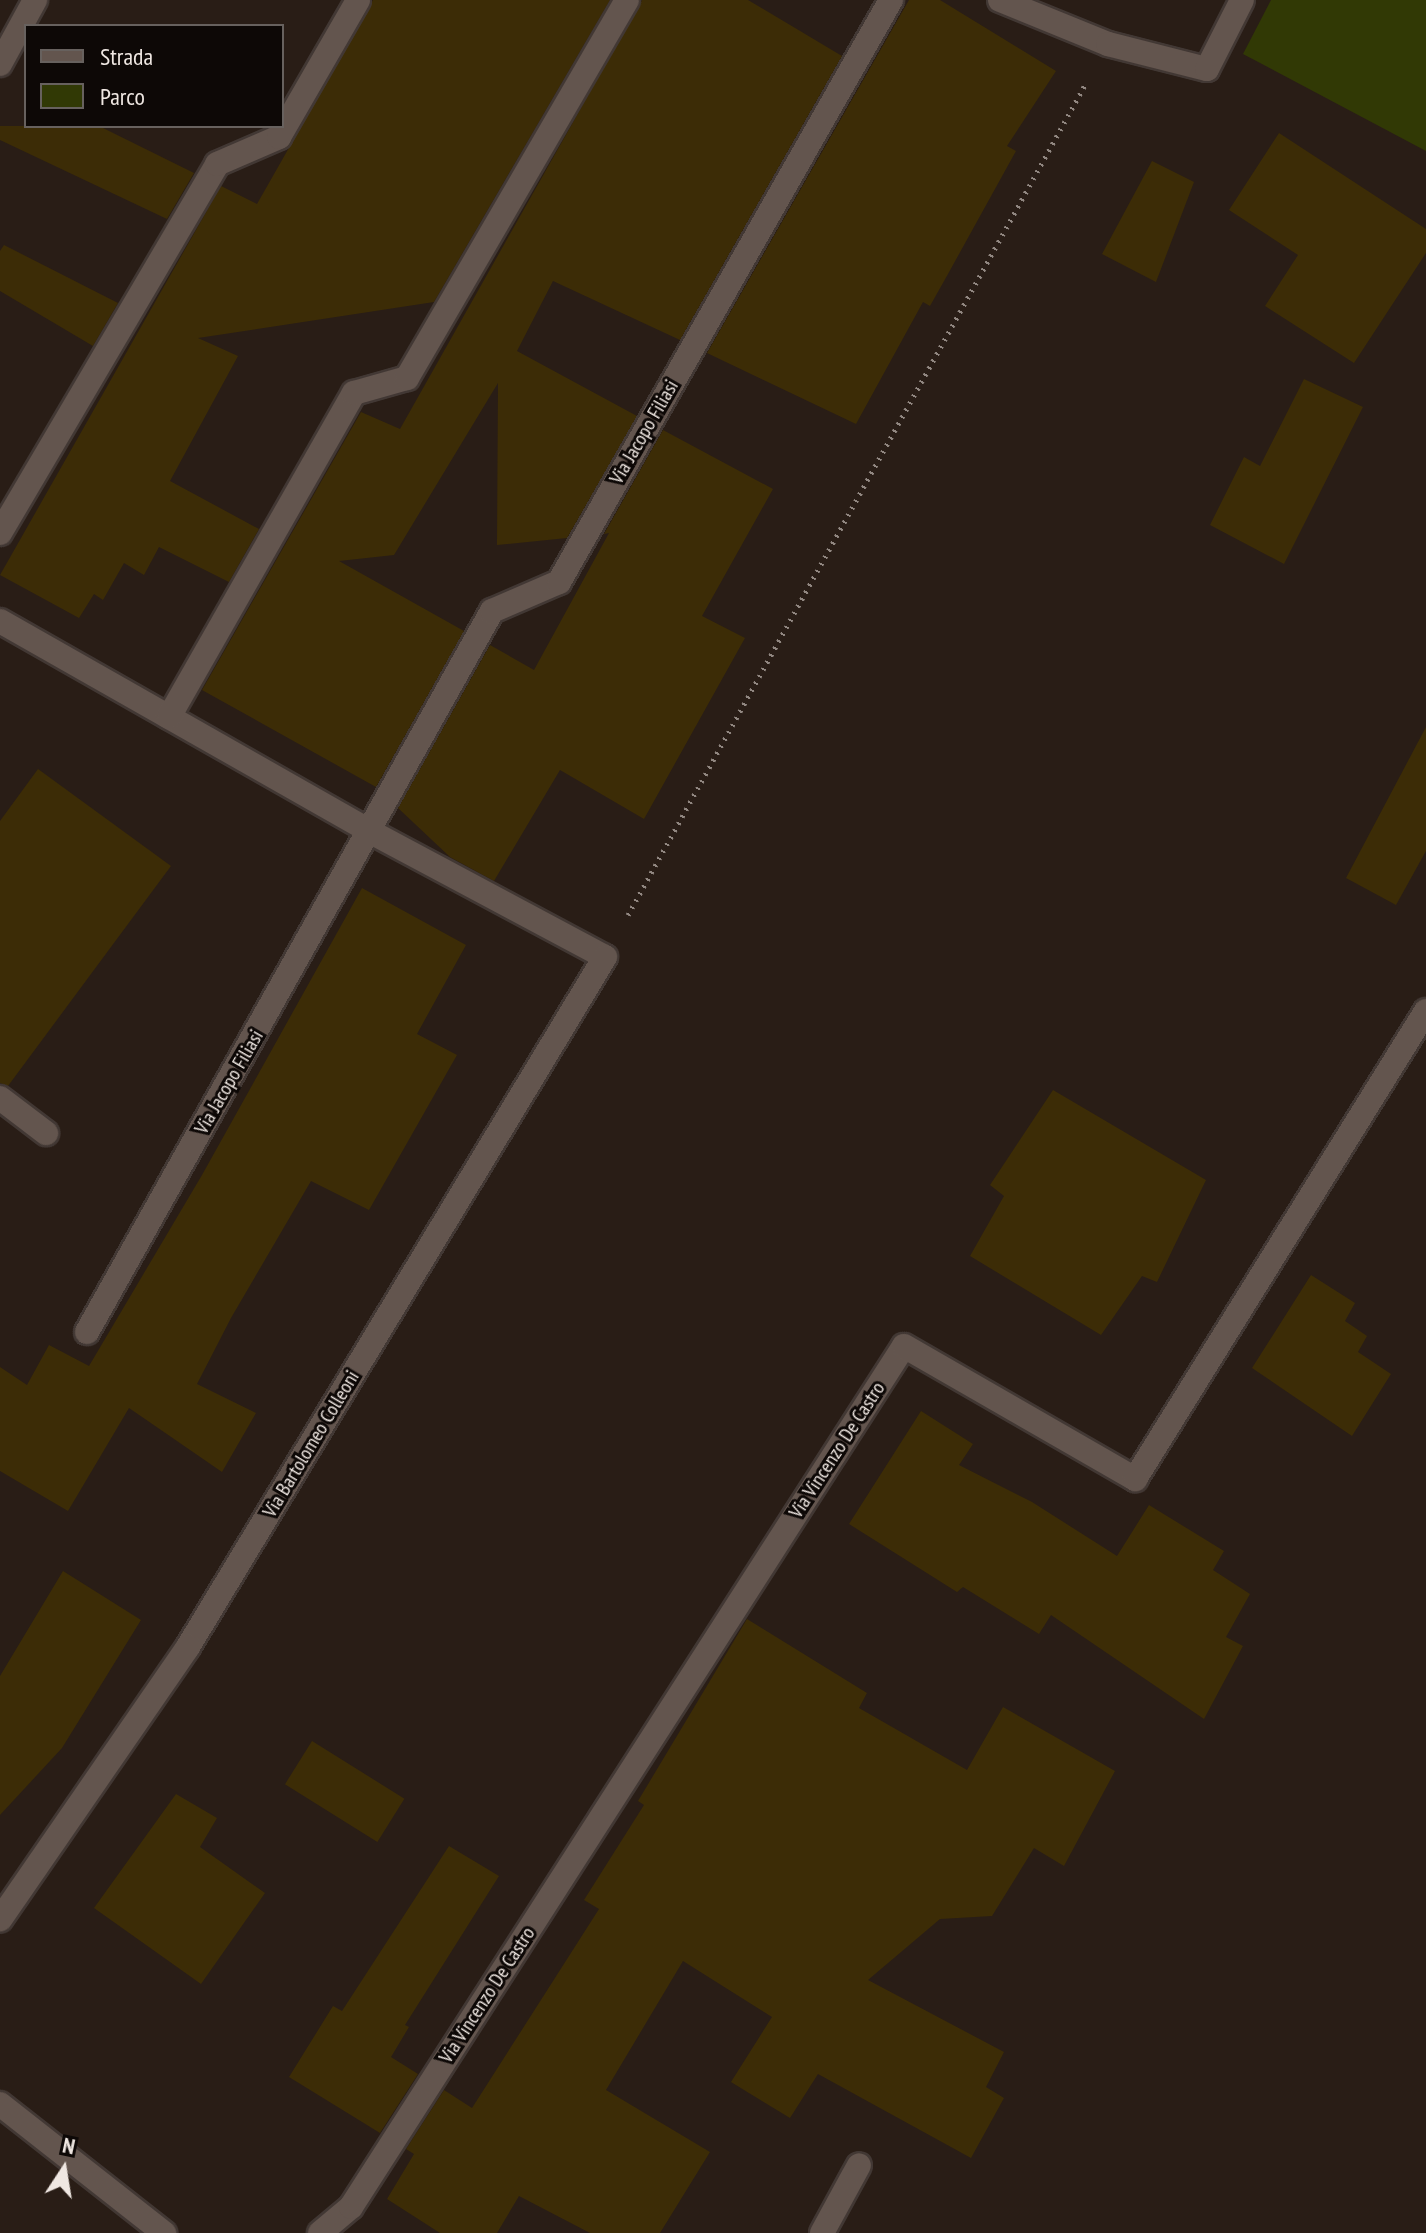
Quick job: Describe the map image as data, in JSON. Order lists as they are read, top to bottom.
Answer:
{
  "streets": {
    "street": ["Via Jacopo Filiasi", "Via Bartolomeo Colleoni", "Via Vincenzo De Castro"]
  },
  "legend": ["Strada", "Parco"],
  "north": "top"
}
